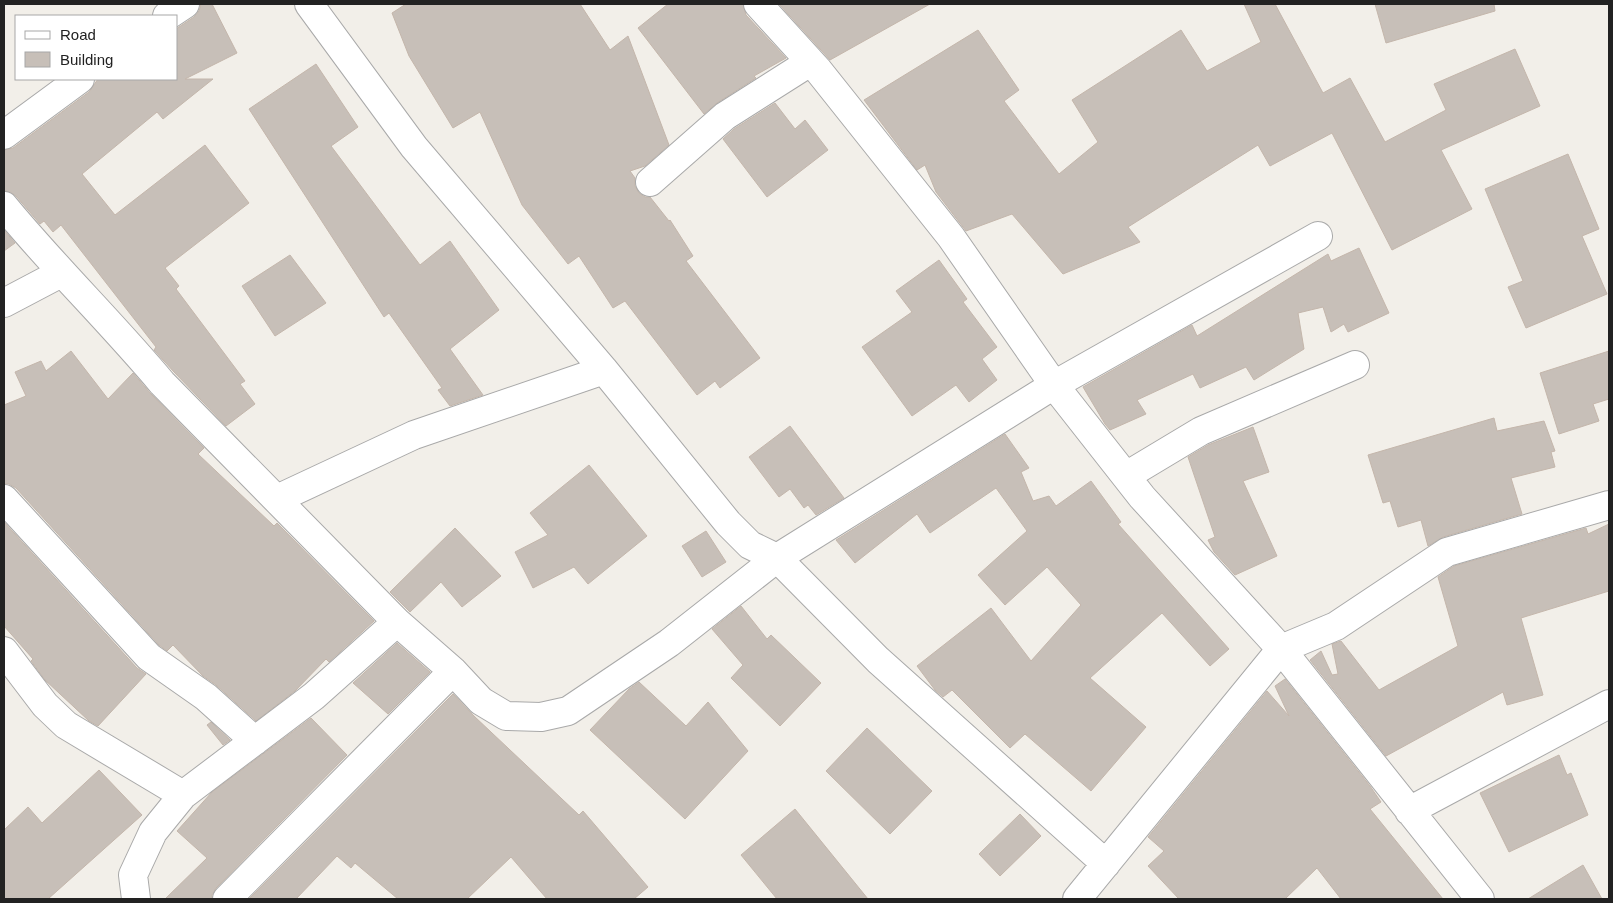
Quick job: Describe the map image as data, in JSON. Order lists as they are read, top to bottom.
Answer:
{
  "legend": ["Road", "Building"]
}
